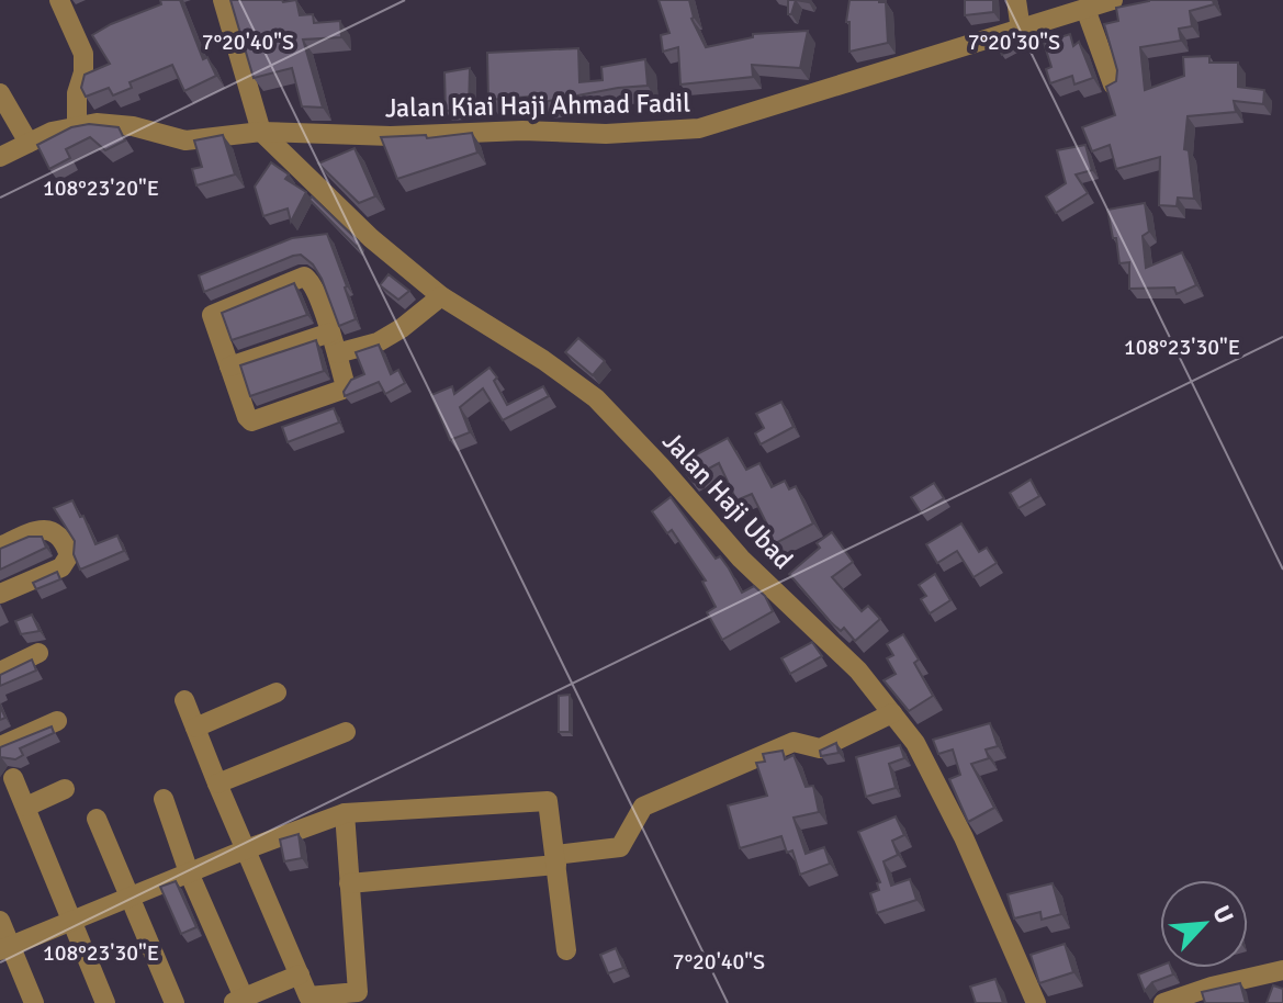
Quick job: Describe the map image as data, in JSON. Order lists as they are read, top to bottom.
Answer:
{
  "streets": {
    "street": ["Jalan Kiai Haji Ahmad Fadil", "Jalan Haji Ubad"]
  },
  "crossings": [
    ["Jalan Kiai Haji Ahmad Fadil", "Jalan Haji Ubad"]
  ],
  "north": "top right",
  "coordinates": [
    "7°20'40\"S",
    "7°20'30\"S",
    "108°23'20\"E",
    "108°23'30\"E"
  ]
}
